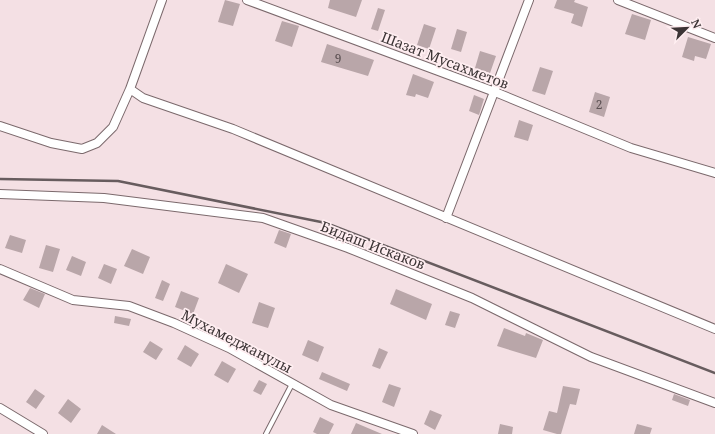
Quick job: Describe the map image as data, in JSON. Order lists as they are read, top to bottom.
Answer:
{
  "streets": {
    "street": ["Шазат Мусахметов", "Бидаш Искаков", "Мухамеджанулы"]
  },
  "house_numbers": ["9", "2"],
  "north": "top right"
}
